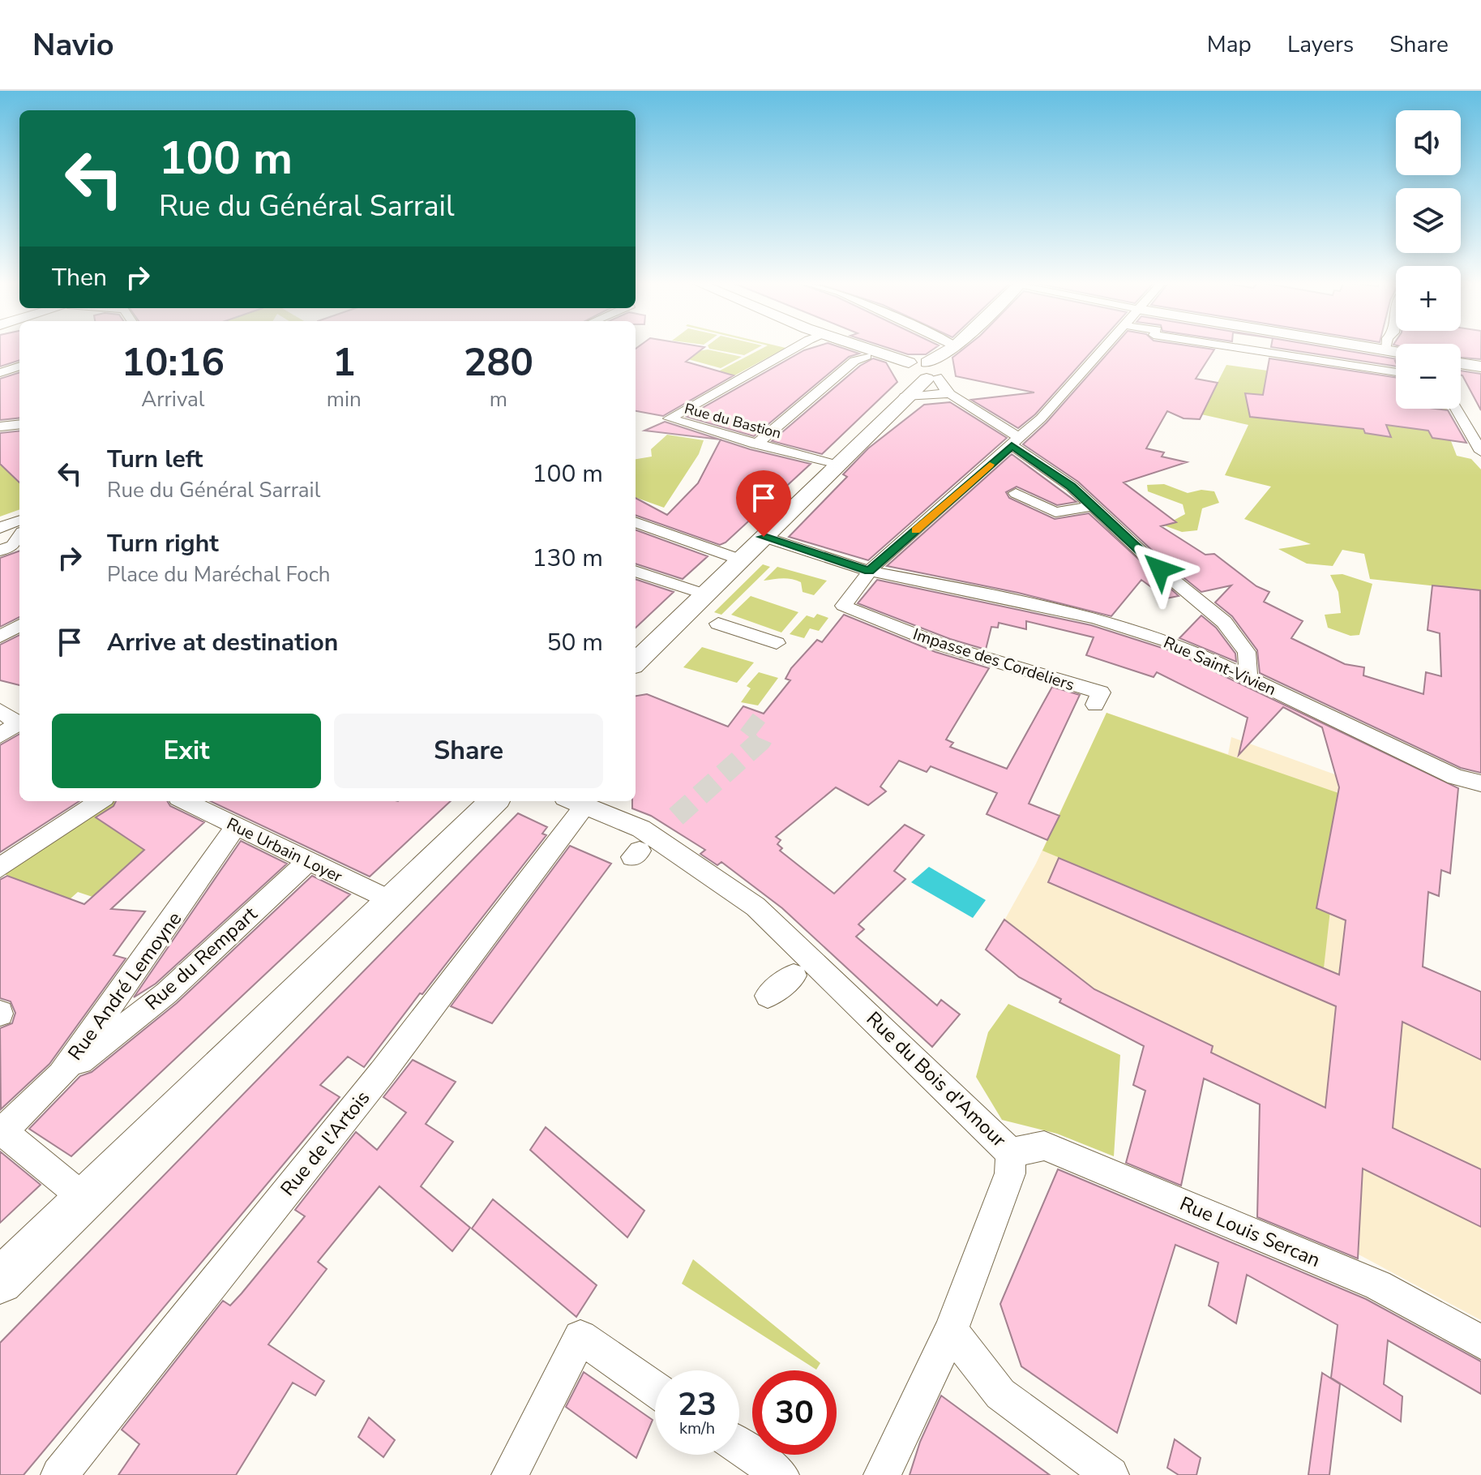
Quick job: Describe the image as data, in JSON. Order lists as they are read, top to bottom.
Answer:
{
  "streets": {
    "street": [
      "Rue du Bastion",
      "Impasse des Cordeliers",
      "Rue Saint-Vivien",
      "Rue Urbain Loyer",
      "Rue du Rempart",
      "Rue André Lemoyne",
      "Rue du Bois d'Amour",
      "Rue de l'Artois",
      "Rue Louis Sercan"
    ]
  },
  "crossings": [
    ["Impasse des Cordeliers", "Rue Saint-Vivien"],
    ["Rue Urbain Loyer", "Rue du Rempart"],
    ["Rue Urbain Loyer", "Rue André Lemoyne"],
    ["Rue du Rempart", "Rue André Lemoyne"],
    ["Rue du Bois d'Amour", "Rue de l'Artois"],
    ["Rue du Bois d'Amour", "Rue Louis Sercan"]
  ],
  "page": {
    "header": "Navio",
    "nav": ["Map", "Layers", "Share"],
    "map_buttons": ["+", "−"],
    "turn": ["100 m", "Rue du Général Sarrail"],
    "then": "Then",
    "eta": [
      "10:16",
      "Arrival",
      "1",
      "min",
      "280",
      "m"
    ],
    "list": [
      {
        "name": "Turn left",
        "note": "Rue du Général Sarrail",
        "value": "100 m"
      },
      {
        "name": "Turn right",
        "note": "Place du Maréchal Foch",
        "value": "130 m"
      },
      {
        "name": "Arrive at destination",
        "value": "50 m"
      }
    ],
    "buttons": ["Exit", "Share"],
    "speed": "23 km/h",
    "limit": "30"
  }
}
